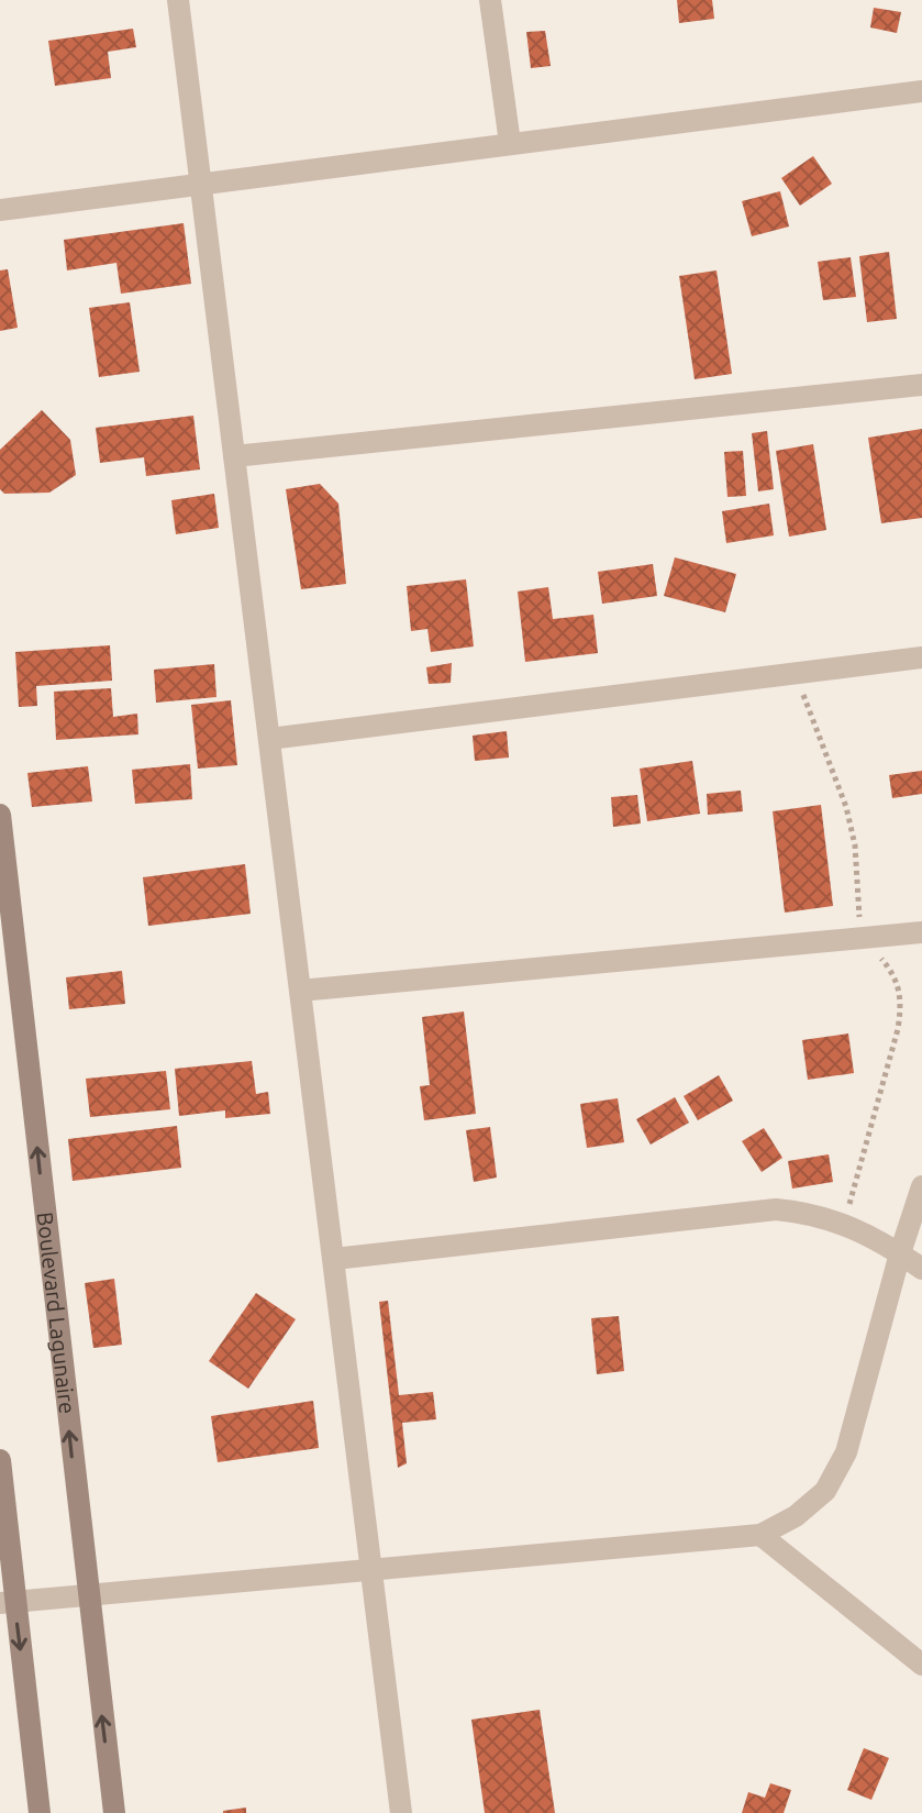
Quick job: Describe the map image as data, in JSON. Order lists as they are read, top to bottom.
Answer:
{
  "streets": {
    "main road": ["Boulevard Lagunaire"]
  }
}
